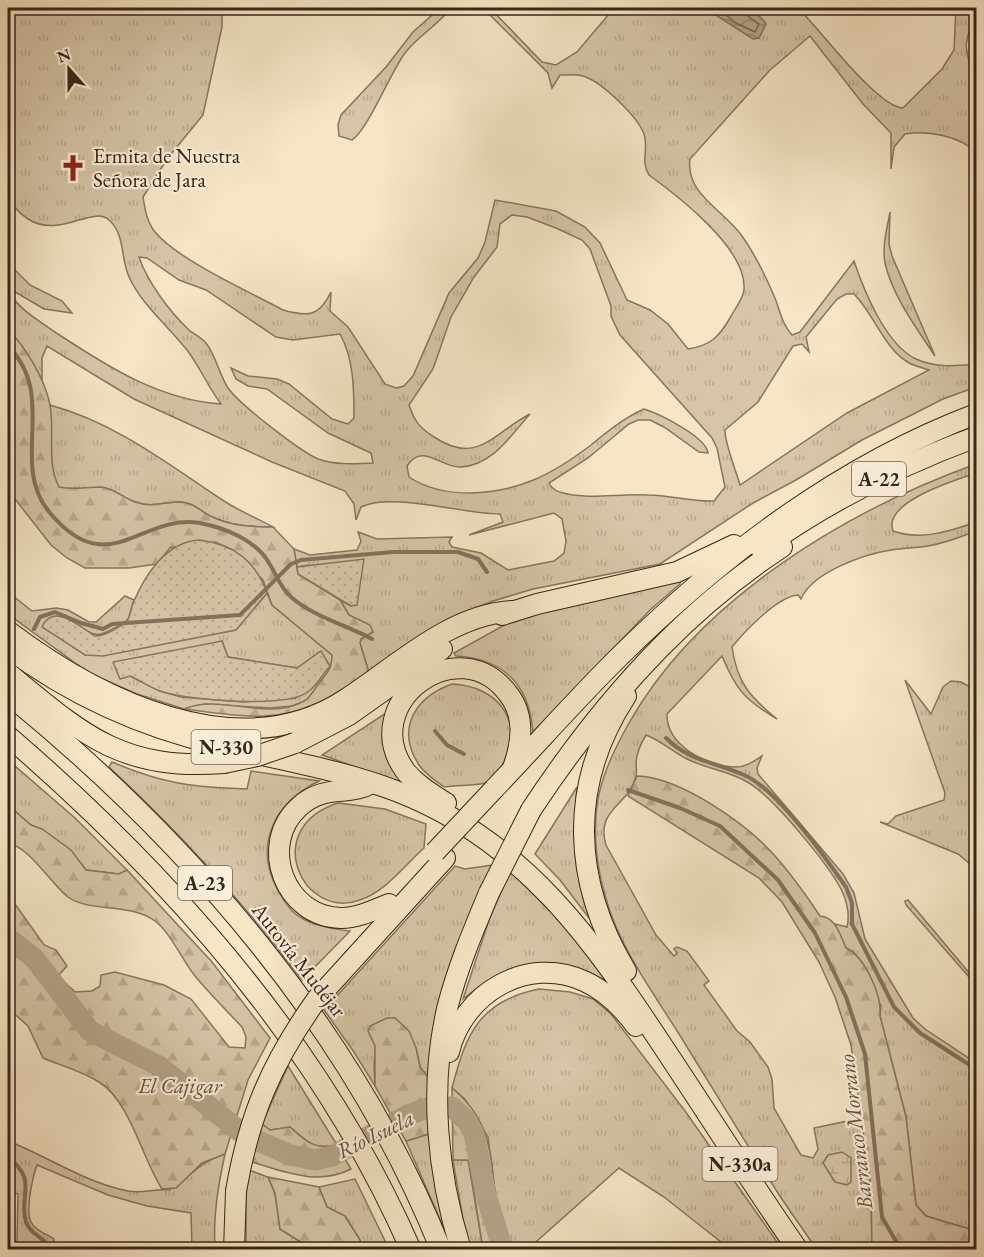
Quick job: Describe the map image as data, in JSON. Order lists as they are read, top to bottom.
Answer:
{
  "streets": {
    "highway": [
      "A-22",
      "N-330",
      "A-23",
      "Autovía Mudéjar",
      "N-330a"
    ]
  },
  "crossings": [
    ["N-330", "N-330a"]
  ],
  "water": ["Barranco Morrano", "Río Isuela"],
  "parks": ["El Cajigar"],
  "places": {
    "church": ["Ermita de Nuestra Señora de Jara"]
  },
  "north": "top"
}
